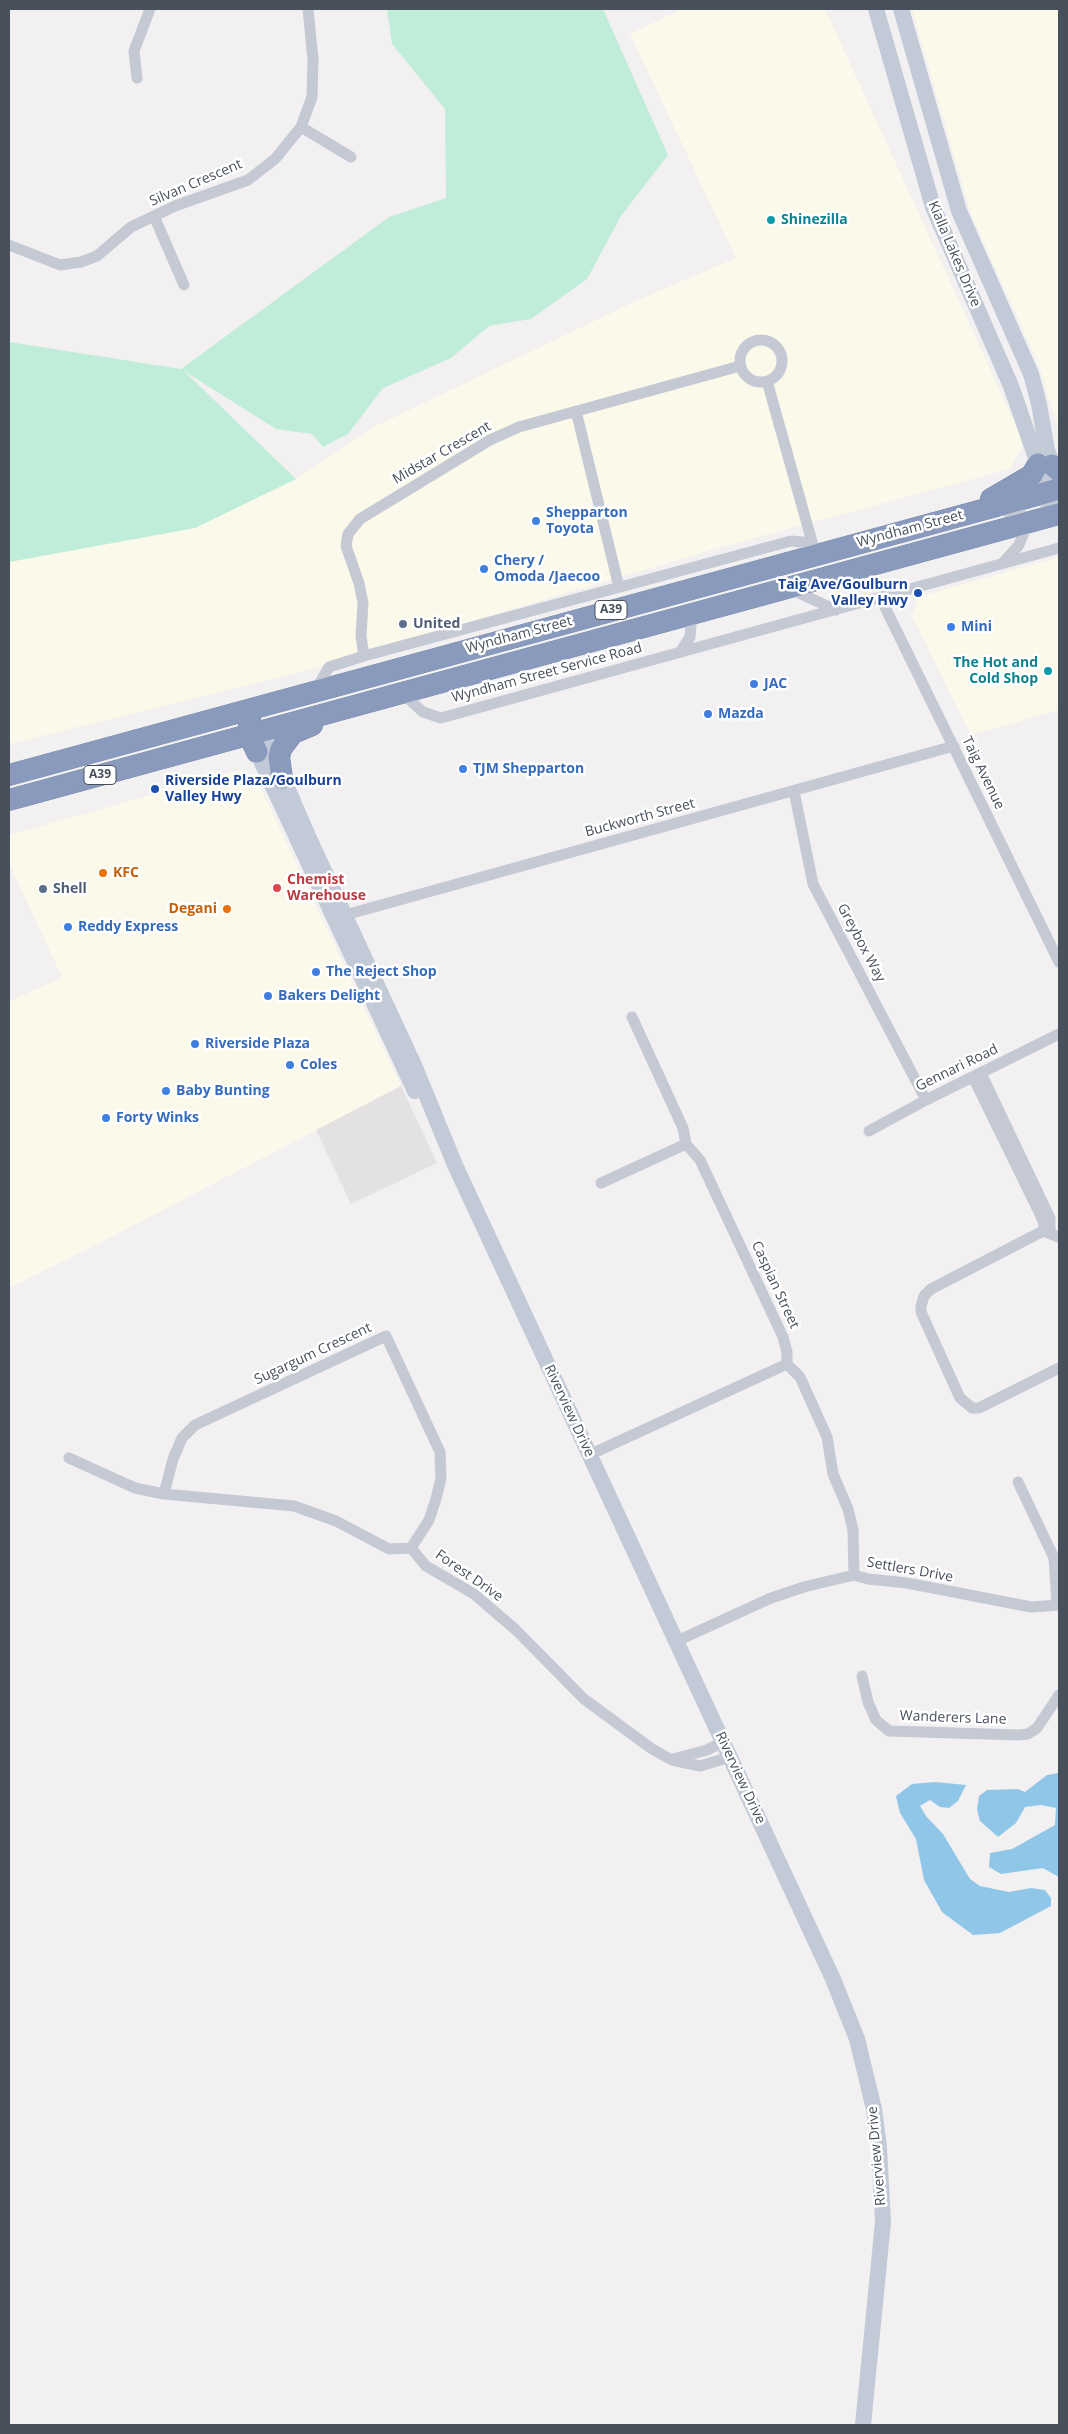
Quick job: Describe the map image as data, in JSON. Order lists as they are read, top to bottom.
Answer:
{
  "streets": {
    "highway": ["Wyndham Street", "A39"],
    "street": [
      "Silvan Crescent",
      "Kialla Lakes Drive",
      "Midstar Crescent",
      "Wyndham Street Service Road",
      "Taig Avenue",
      "Buckworth Street",
      "Greybox Way",
      "Gennari Road",
      "Caspian Street",
      "Sugargum Crescent",
      "Riverview Drive",
      "Settlers Drive",
      "Forest Drive",
      "Wanderers Lane"
    ]
  },
  "crossings": [
    ["Kialla Lakes Drive", "Wyndham Street"],
    ["Wyndham Street", "Wyndham Street Service Road"],
    ["Wyndham Street", "Riverview Drive"],
    ["Wyndham Street Service Road", "Taig Avenue"],
    ["Taig Avenue", "Buckworth Street"],
    ["Buckworth Street", "Greybox Way"],
    ["Buckworth Street", "Riverview Drive"],
    ["Greybox Way", "Gennari Road"],
    ["Sugargum Crescent", "Forest Drive"],
    ["Riverview Drive", "Settlers Drive"],
    ["Riverview Drive", "Forest Drive"]
  ],
  "places": [
    "Shinezilla",
    "Shepparton Toyota",
    "Chery / Omoda /Jaecoo",
    "Taig Ave/Goulburn Valley Hwy",
    "United",
    "Mini",
    "The Hot and Cold Shop",
    "JAC",
    "Mazda",
    "TJM Shepparton",
    "Riverside Plaza/Goulburn Valley Hwy",
    "KFC",
    "Chemist Warehouse",
    "Shell",
    "Degani",
    "Reddy Express",
    "The Reject Shop",
    "Bakers Delight",
    "Riverside Plaza",
    "Coles",
    "Baby Bunting",
    "Forty Winks"
  ]
}
